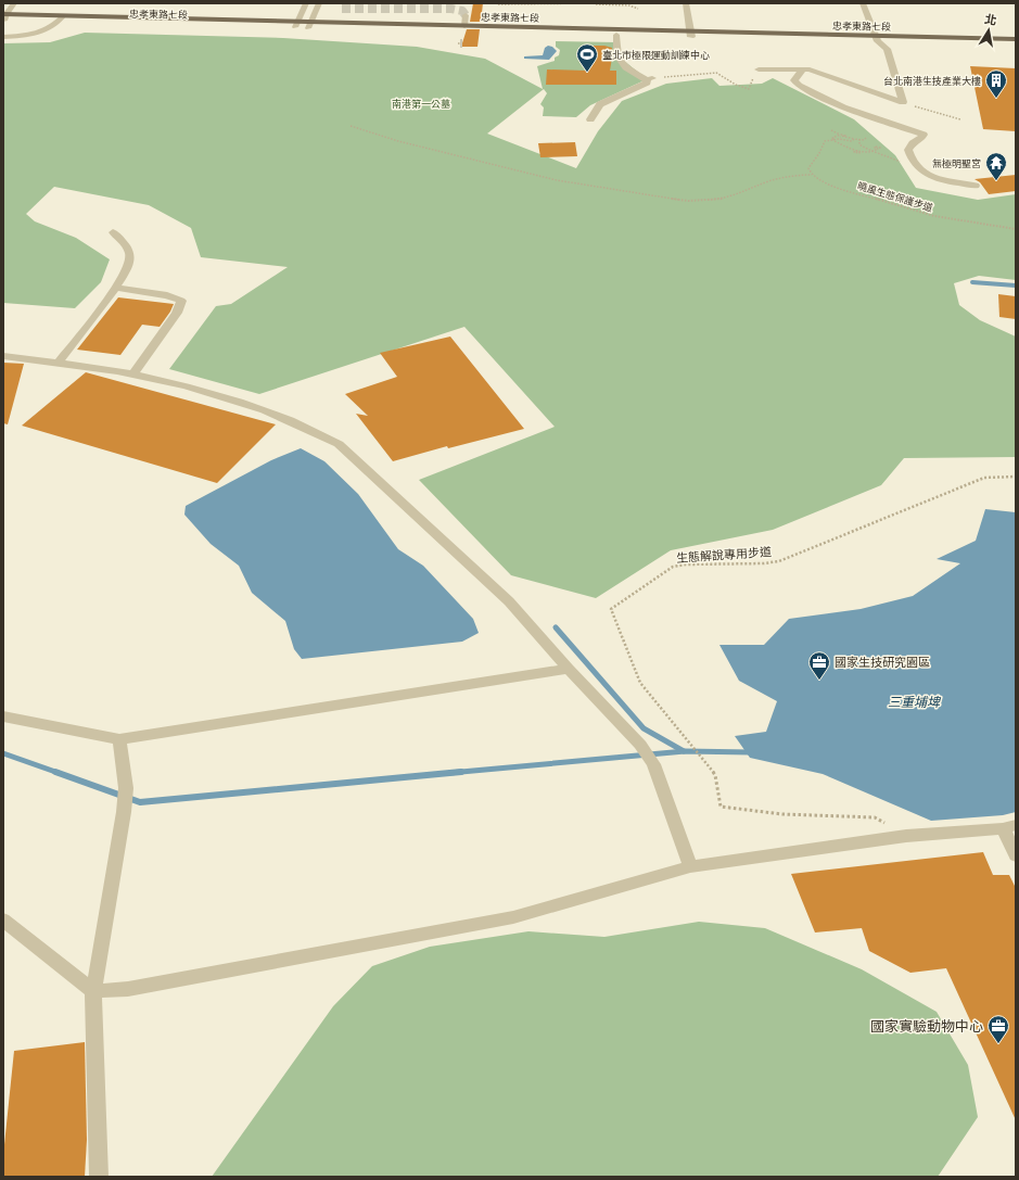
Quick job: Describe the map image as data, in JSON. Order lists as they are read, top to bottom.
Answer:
{
  "streets": {
    "main road": ["忠孝東路七段"],
    "path": ["曉風生態保護步道", "生態解說專用步道"]
  },
  "water": ["三重埔埤"],
  "parks": ["南港第一公墓"],
  "places": {
    "sports": ["臺北市極限運動訓練中心"],
    "building": ["台北南港生技產業大樓"],
    "temple": ["無極明聖宮"],
    "office": ["國家生技研究園區", "國家實驗動物中心"]
  },
  "north": "top"
}
